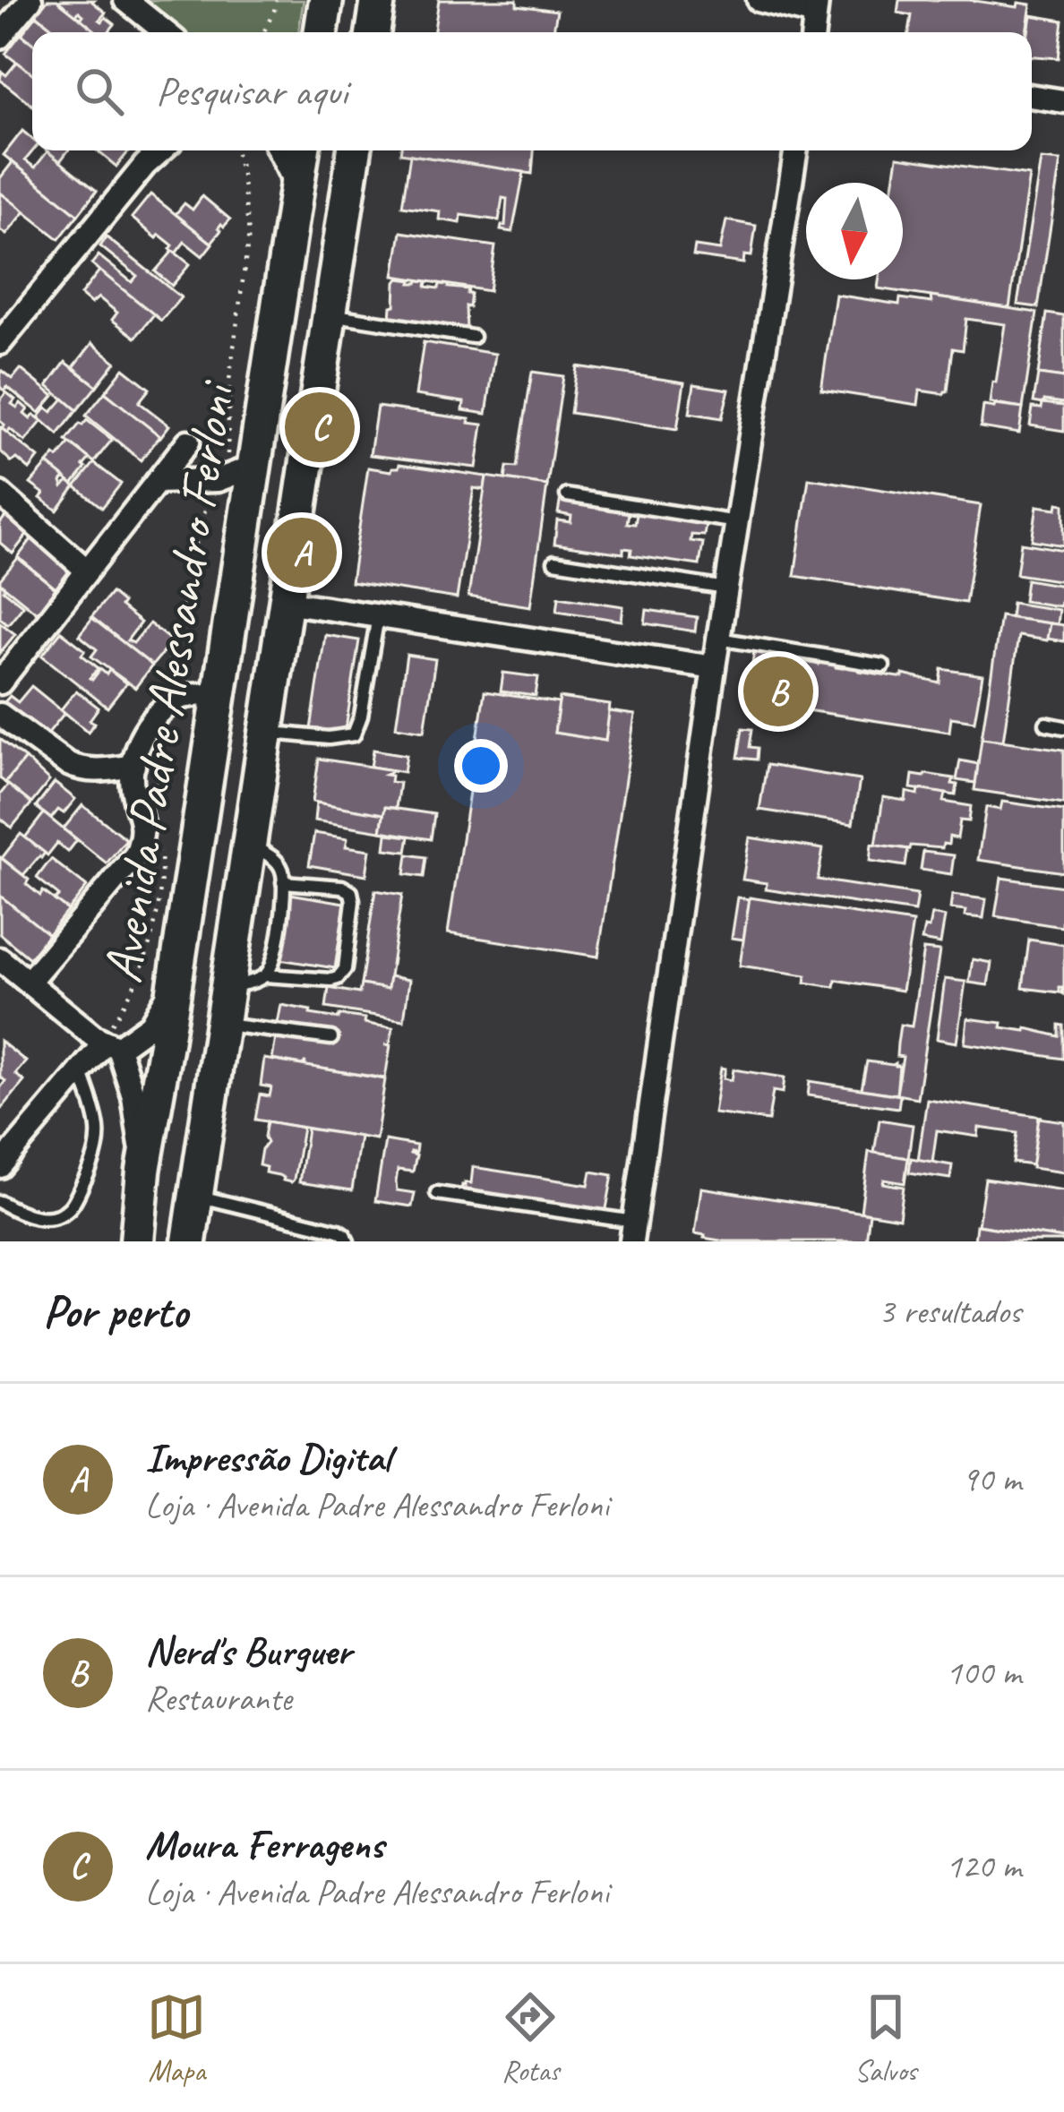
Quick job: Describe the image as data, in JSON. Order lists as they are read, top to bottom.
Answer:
{
  "streets": {
    "main road": ["Avenida Padre Alessandro Ferloni"]
  },
  "north": "bottom",
  "page": {
    "search": "Pesquisar aqui",
    "pins": ["C", "A", "B"],
    "heading": ["Por perto", "3 resultados"],
    "list": [
      {
        "mark": "A",
        "name": "Impressão Digital",
        "note": "Loja · Avenida Padre Alessandro Ferloni",
        "value": "90 m"
      },
      {
        "mark": "B",
        "name": "Nerd's Burguer",
        "note": "Restaurante",
        "value": "100 m"
      },
      {
        "mark": "C",
        "name": "Moura Ferragens",
        "note": "Loja · Avenida Padre Alessandro Ferloni",
        "value": "120 m"
      }
    ],
    "nav": ["Mapa", "Rotas", "Salvos"]
  }
}
